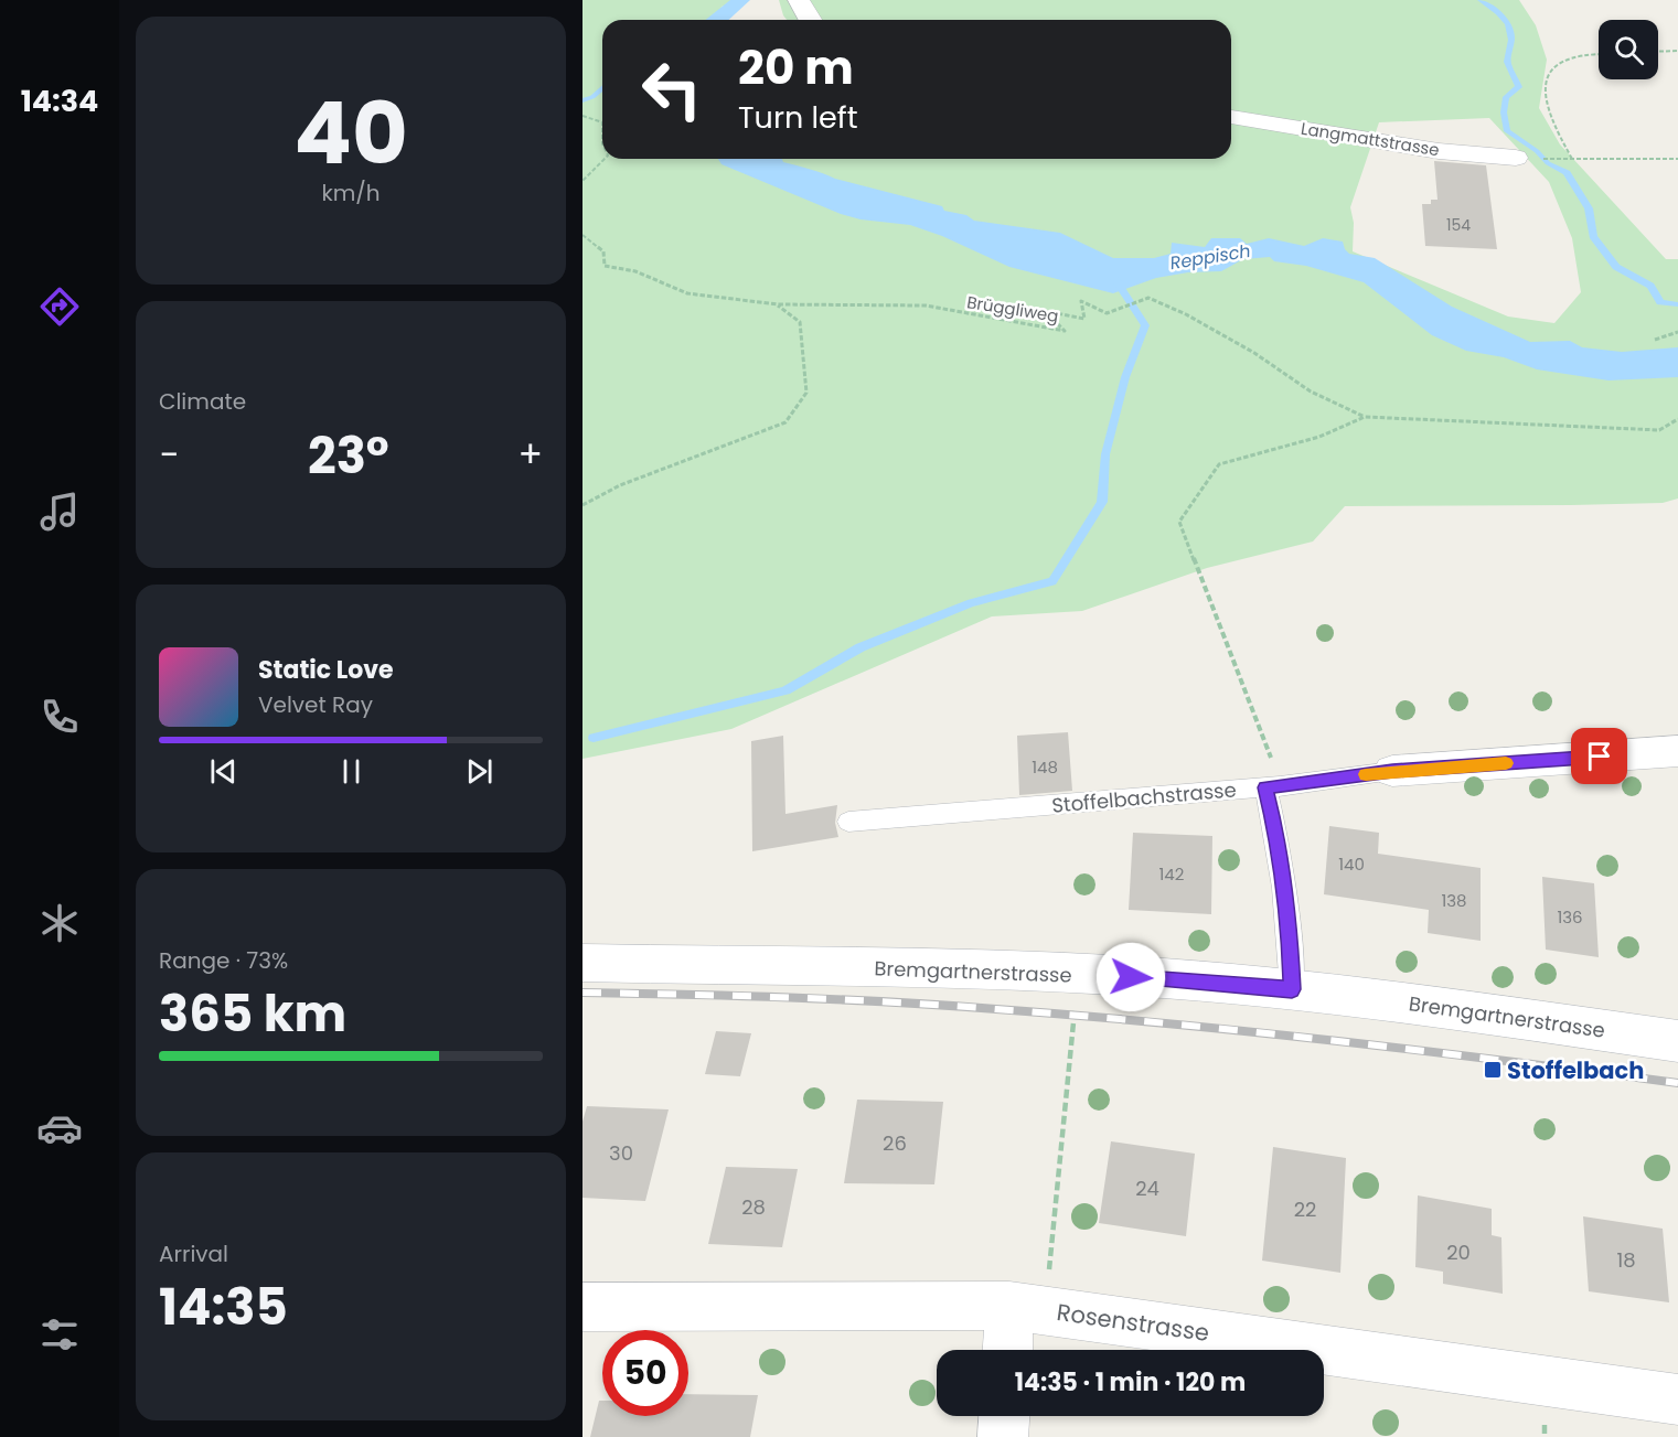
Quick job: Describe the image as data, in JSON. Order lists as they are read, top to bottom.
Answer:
{
  "streets": {
    "street": [
      "Langmattstrasse",
      "Stoffelbachstrasse",
      "Bremgartnerstrasse",
      "Rosenstrasse"
    ],
    "path": ["Brüggliweg"]
  },
  "water": ["Reppisch"],
  "places": {
    "transit": ["Stoffelbach"]
  },
  "house_numbers": [
    "154",
    "148",
    "140",
    "142",
    "138",
    "136",
    "26",
    "30",
    "24",
    "28",
    "22",
    "20",
    "18"
  ],
  "page": {
    "tabs": "14:34",
    "tile": [
      ["40", "km/h"],
      "Climate",
      ["Range · 73%", "365 km"],
      ["Arrival", "14:35"]
    ],
    "turn": ["20 m", "Turn left"],
    "heat": ["−", "23°", "+"],
    "song": ["Static Love", "Velvet Ray"],
    "limit": "50",
    "trip": "14:35 · 1 min · 120 m"
  }
}
